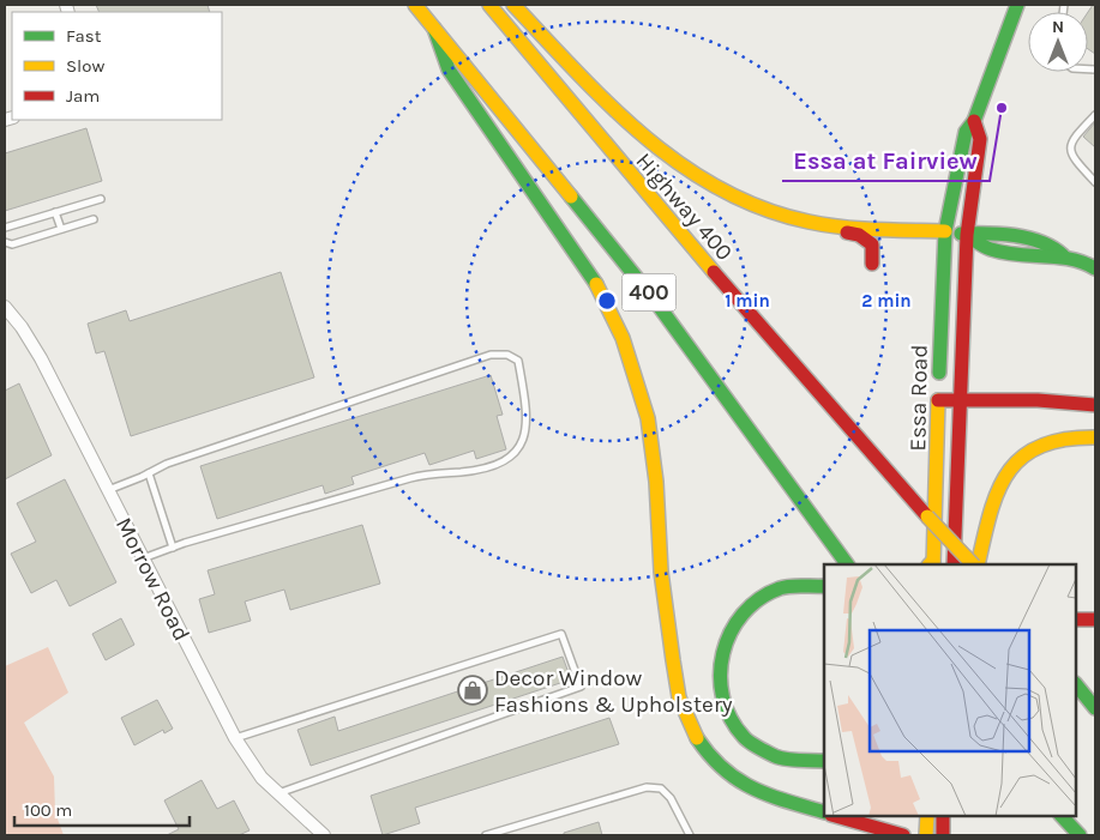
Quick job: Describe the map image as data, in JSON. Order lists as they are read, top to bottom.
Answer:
{
  "streets": {
    "main road": ["Highway 400", "400", "Essa Road"],
    "street": ["Morrow Road"]
  },
  "places": {
    "other": ["Essa at Fairview"],
    "shop": ["Decor Window Fashions & Upholstery"]
  },
  "legend": ["Fast", "Slow", "Jam"],
  "scale_bar": "100 m",
  "north": "top",
  "rings": ["1 min", "2 min"]
}
